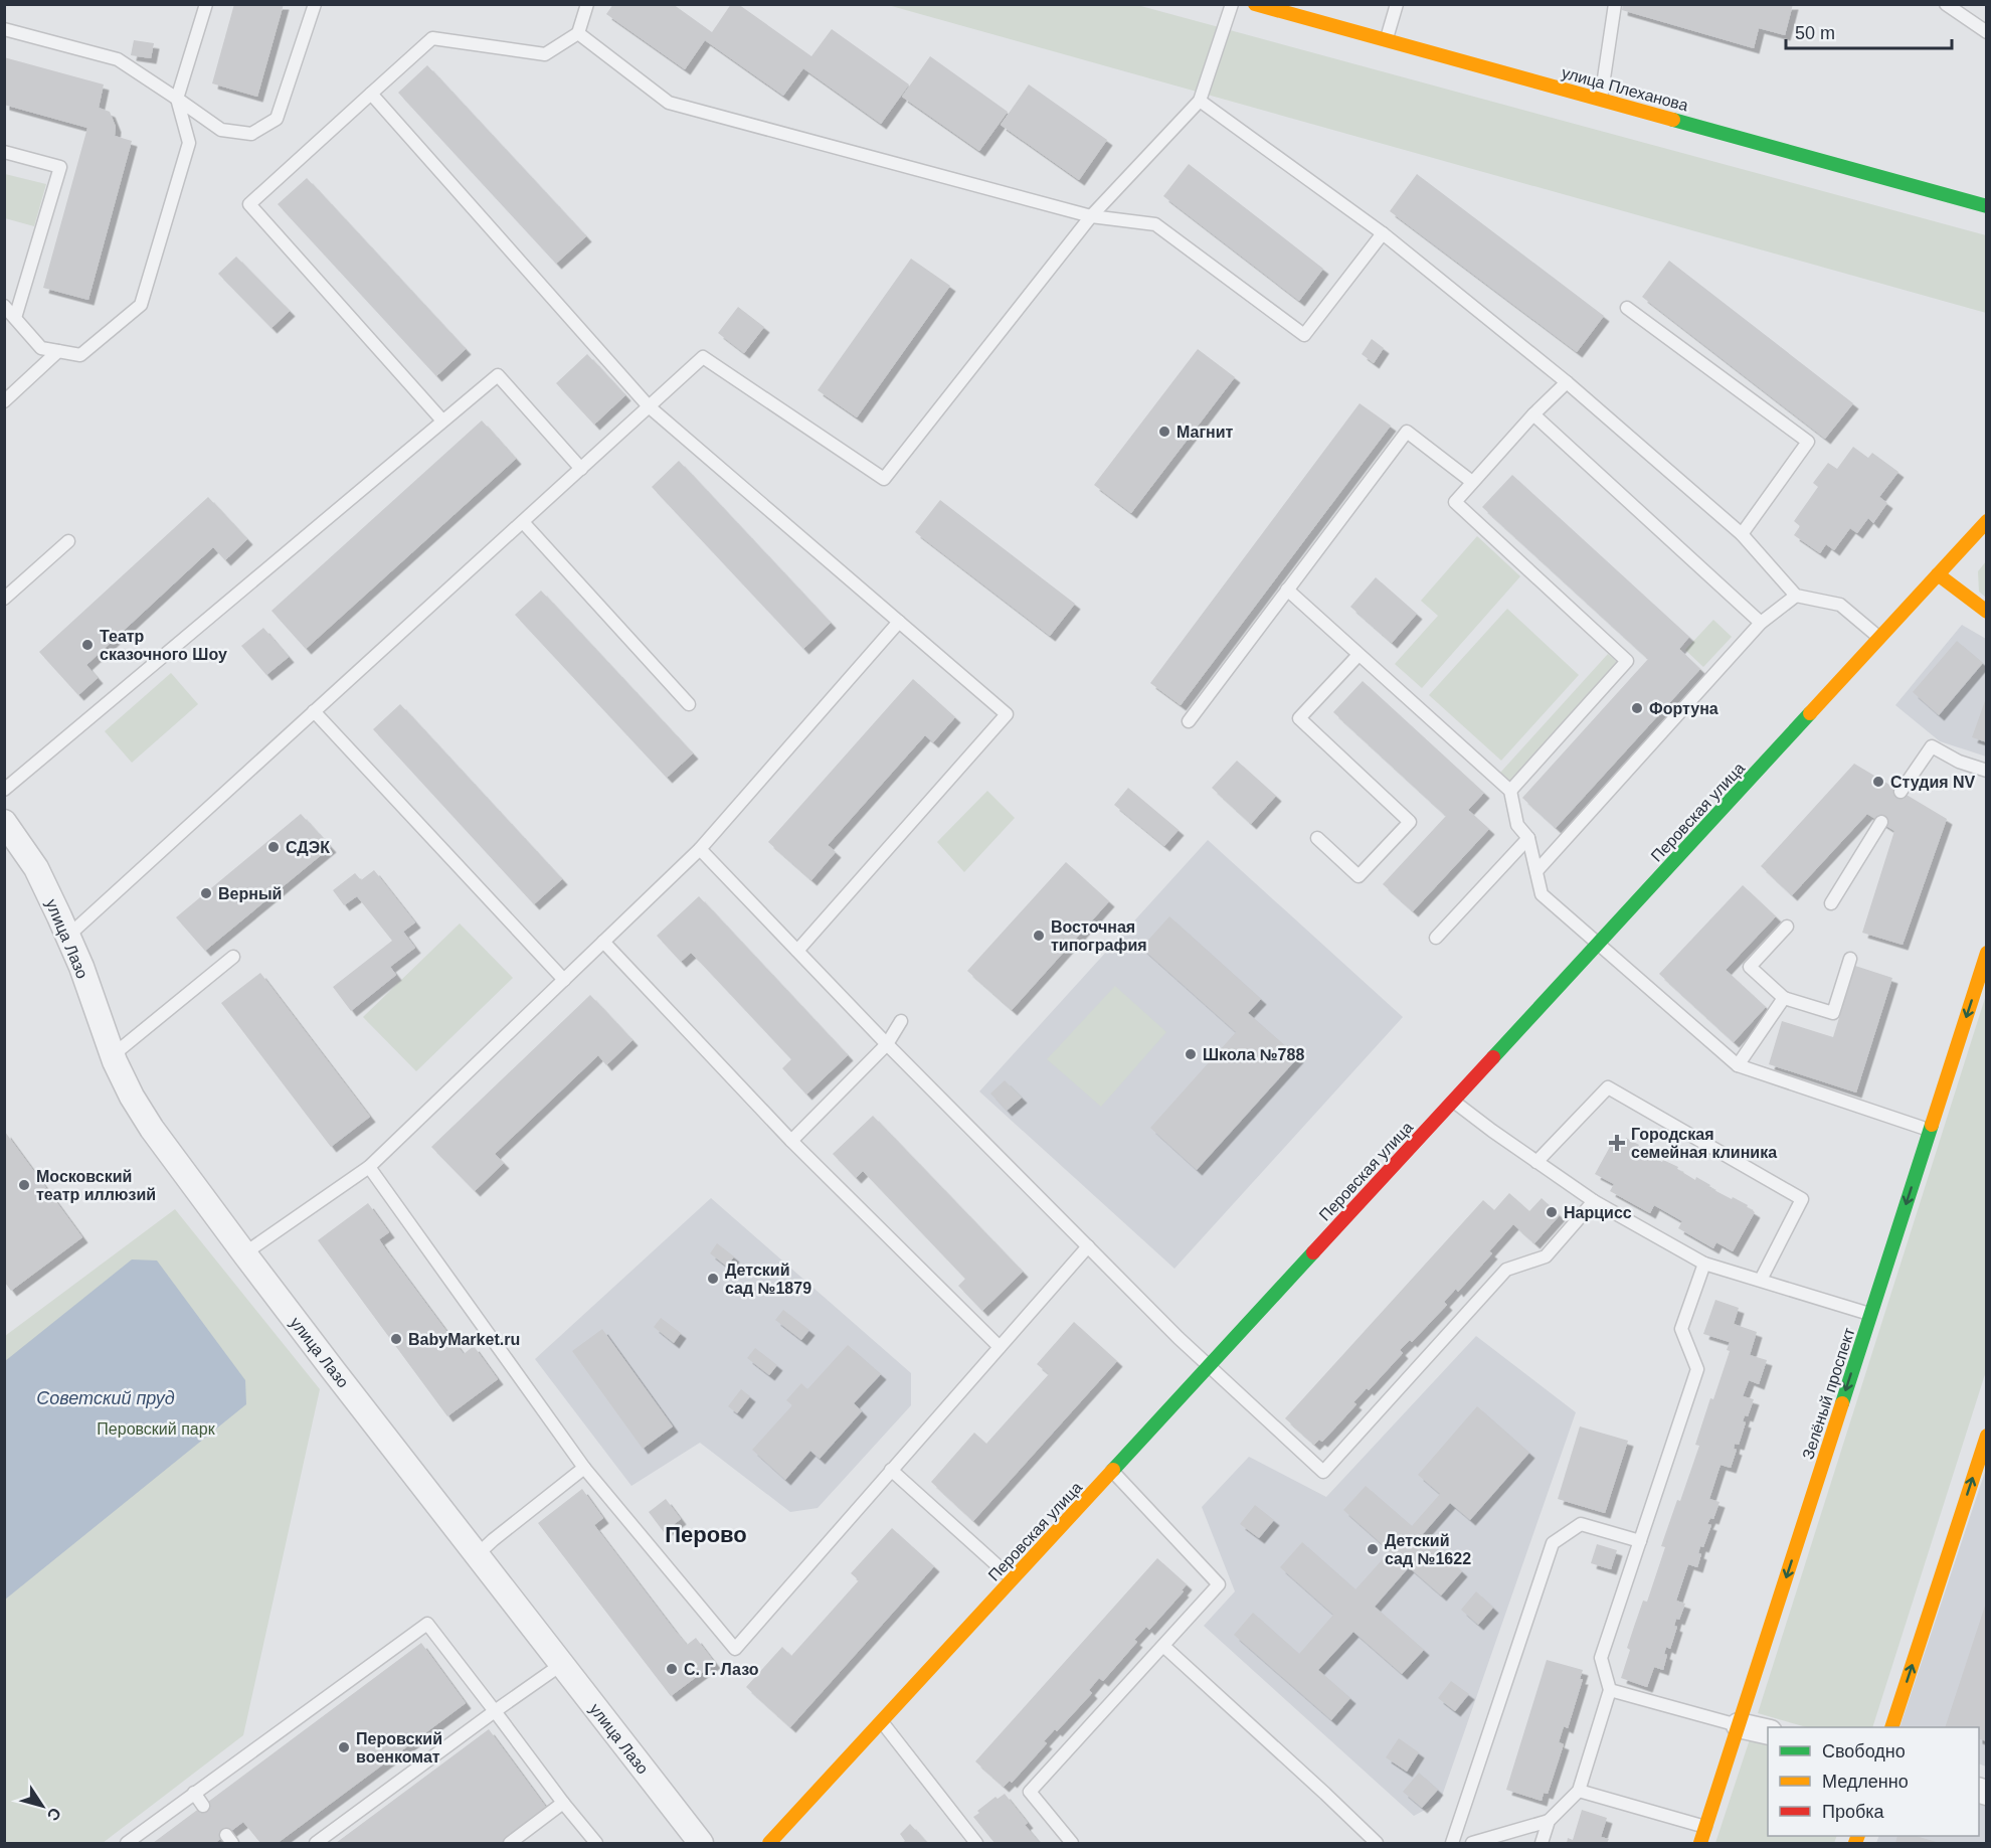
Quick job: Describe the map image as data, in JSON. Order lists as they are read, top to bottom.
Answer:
{
  "streets": {
    "main road": ["улица Плеханова", "Перовская улица", "Зелёный проспект"],
    "street": ["улица Лазо"]
  },
  "one_way": ["Зелёный проспект"],
  "districts": ["Перово"],
  "water": ["Советский пруд"],
  "parks": ["Перовский парк"],
  "places": {
    "other": [
      "Магнит",
      "Театр сказочного Шоу",
      "Фортуна",
      "Студия NV",
      "СДЭК",
      "Верный",
      "Восточная типография",
      "Школа №788",
      "Московский театр иллюзий",
      "Нарцисс",
      "Детский сад №1879",
      "BabyMarket.ru",
      "Детский сад №1622",
      "С. Г. Лазо",
      "Перовский военкомат"
    ],
    "health": ["Городская семейная клиника"]
  },
  "legend": ["Свободно", "Медленно", "Пробка"],
  "scale_bar": "50 m",
  "north": "bottom right"
}
